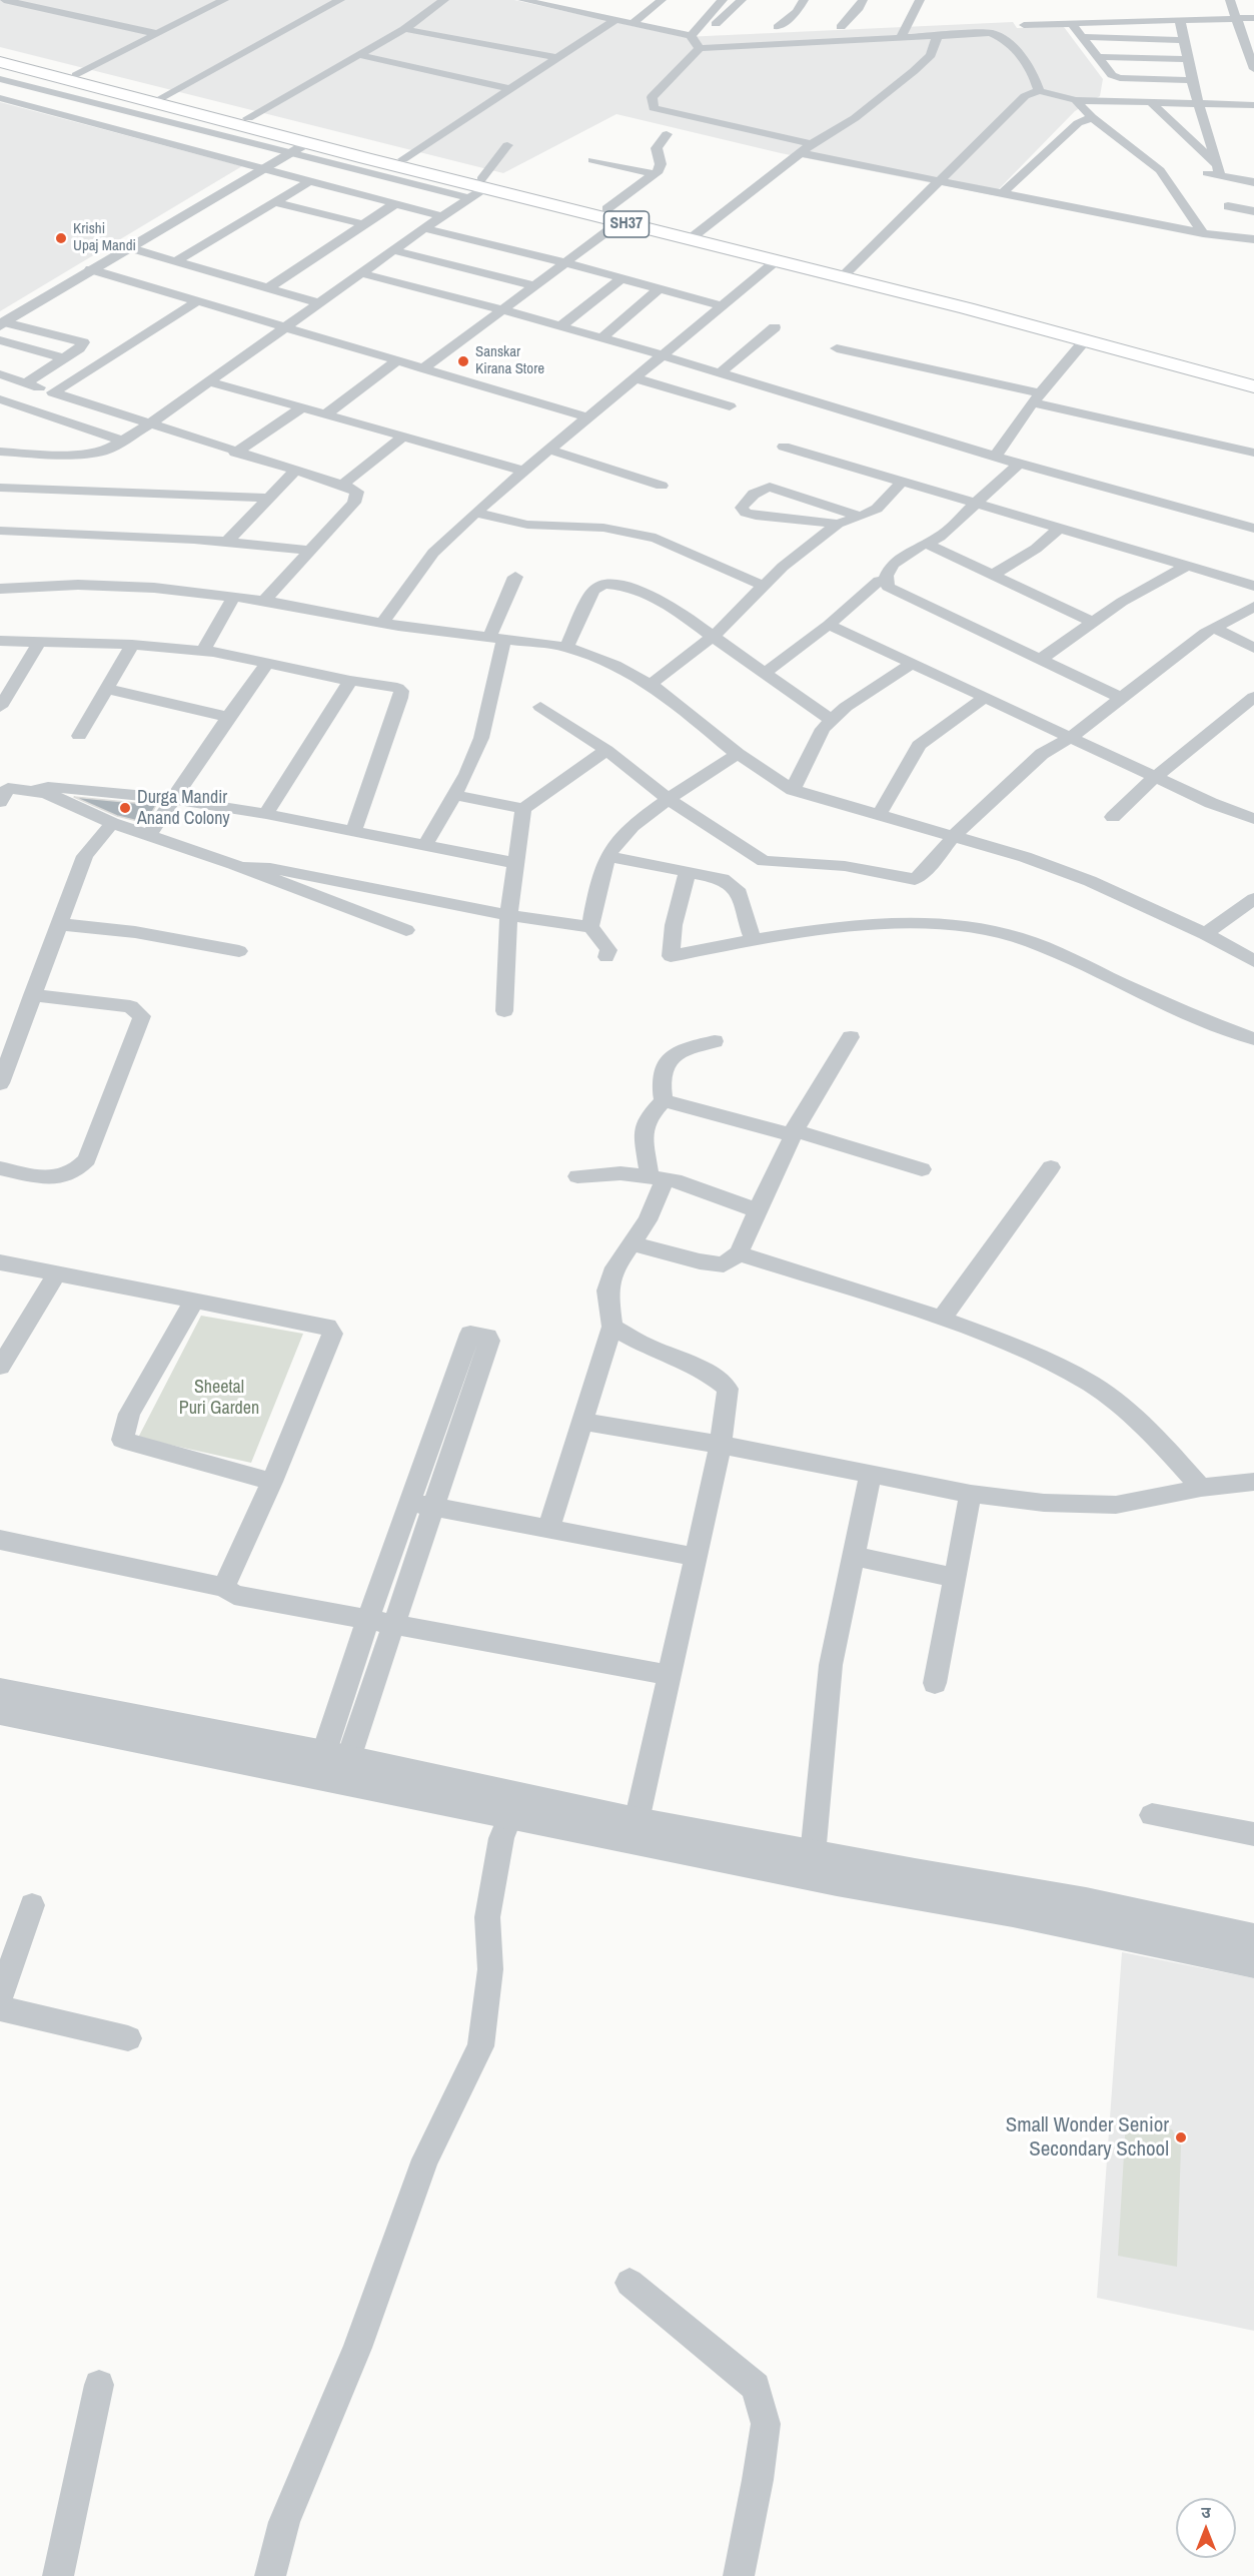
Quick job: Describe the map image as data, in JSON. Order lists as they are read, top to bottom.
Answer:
{
  "streets": {
    "main road": ["SH37"]
  },
  "parks": ["Sheetal Puri Garden"],
  "places": [
    "Krishi Upaj Mandi",
    "Sanskar Kirana Store",
    "Durga Mandir Anand Colony",
    "Small Wonder Senior Secondary School"
  ],
  "north": "top"
}
